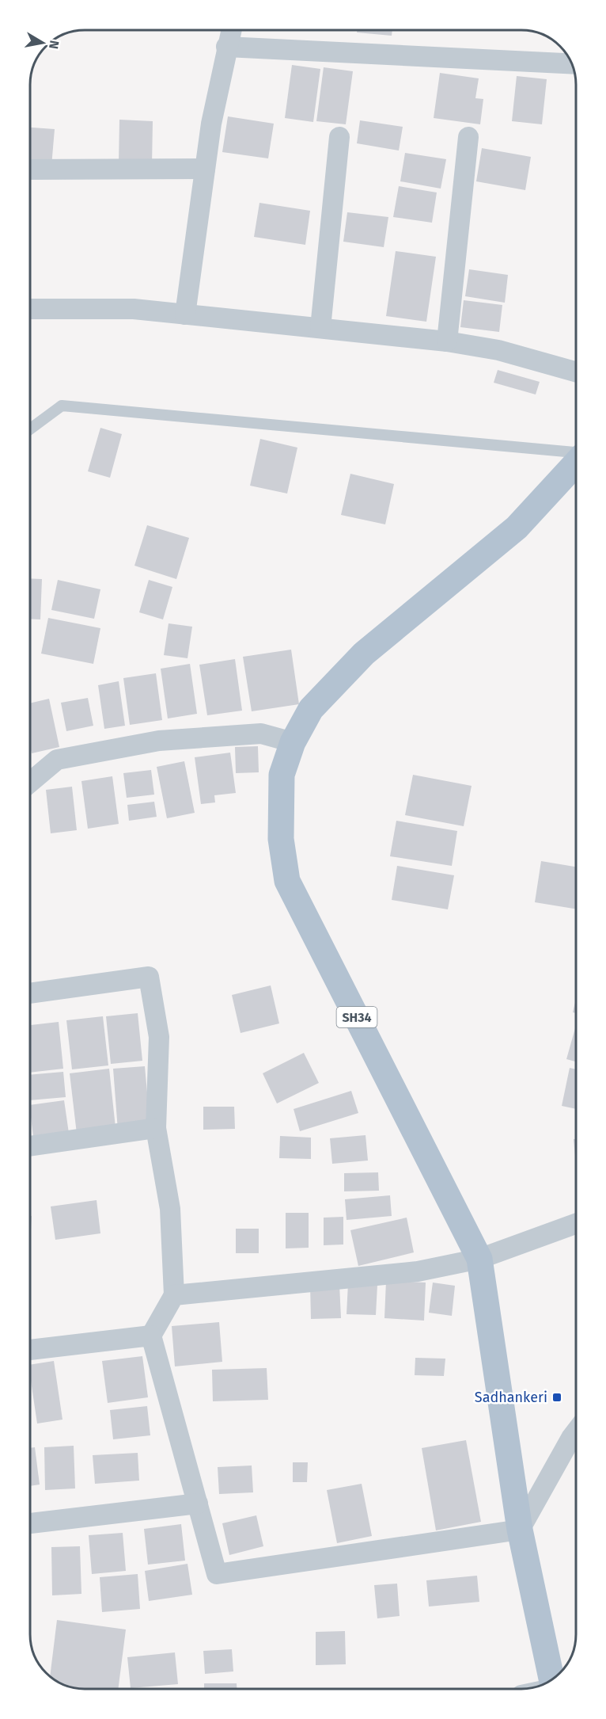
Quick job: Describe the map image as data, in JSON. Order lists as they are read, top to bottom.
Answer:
{
  "streets": {
    "main road": ["SH34"]
  },
  "places": {
    "transit": ["Sadhankeri"]
  },
  "north": "right"
}
